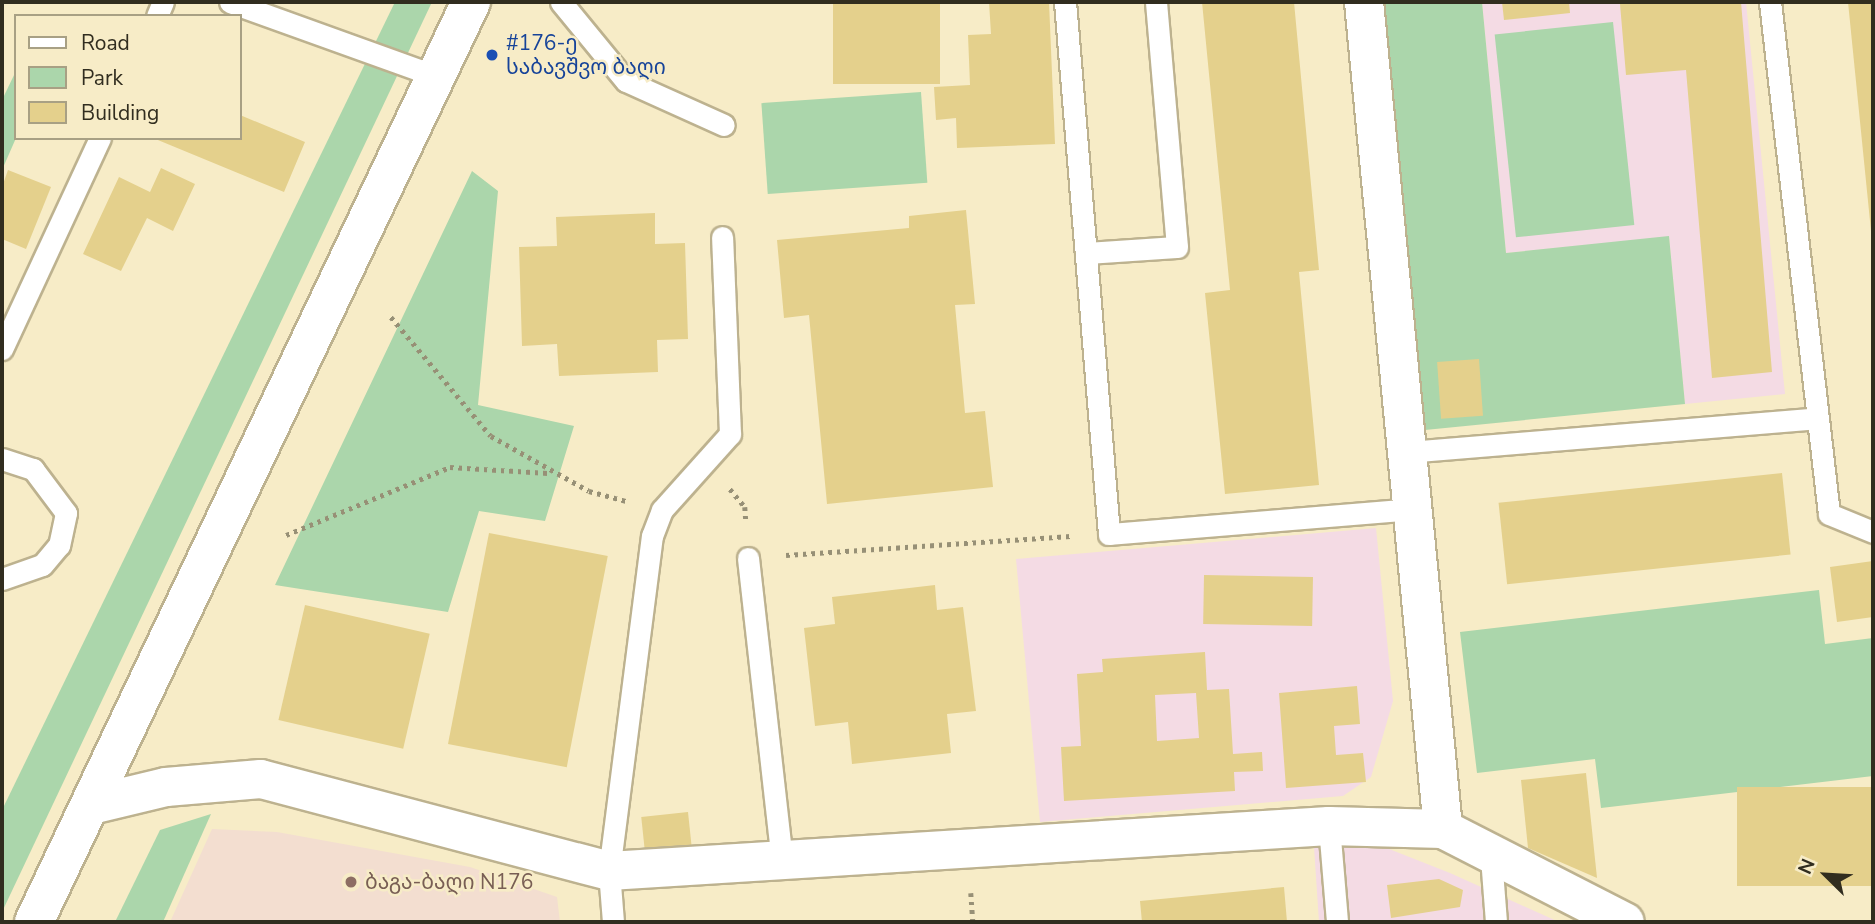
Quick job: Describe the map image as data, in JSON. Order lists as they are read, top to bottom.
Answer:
{
  "places": ["#176-ე საბავშვო ბაღი", "ბაგა-ბაღი N176"],
  "legend": ["Road", "Park", "Building"],
  "north": "top left"
}
